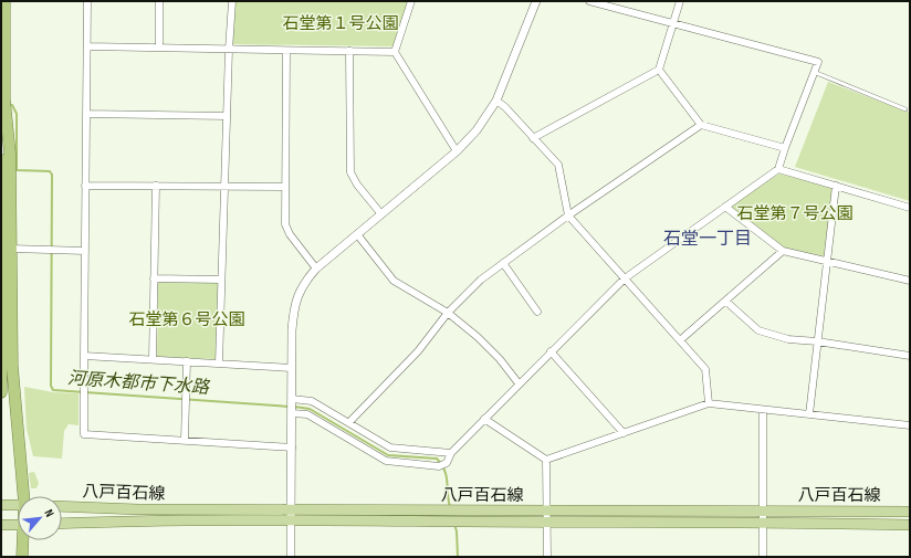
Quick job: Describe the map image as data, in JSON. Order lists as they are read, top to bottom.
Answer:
{
  "streets": {
    "main road": ["八戸百石線"]
  },
  "districts": ["石堂一丁目"],
  "water": ["河原木都市下水路"],
  "parks": ["石堂第１号公園", "石堂第７号公園", "石堂第６号公園"],
  "north": "top right"
}
